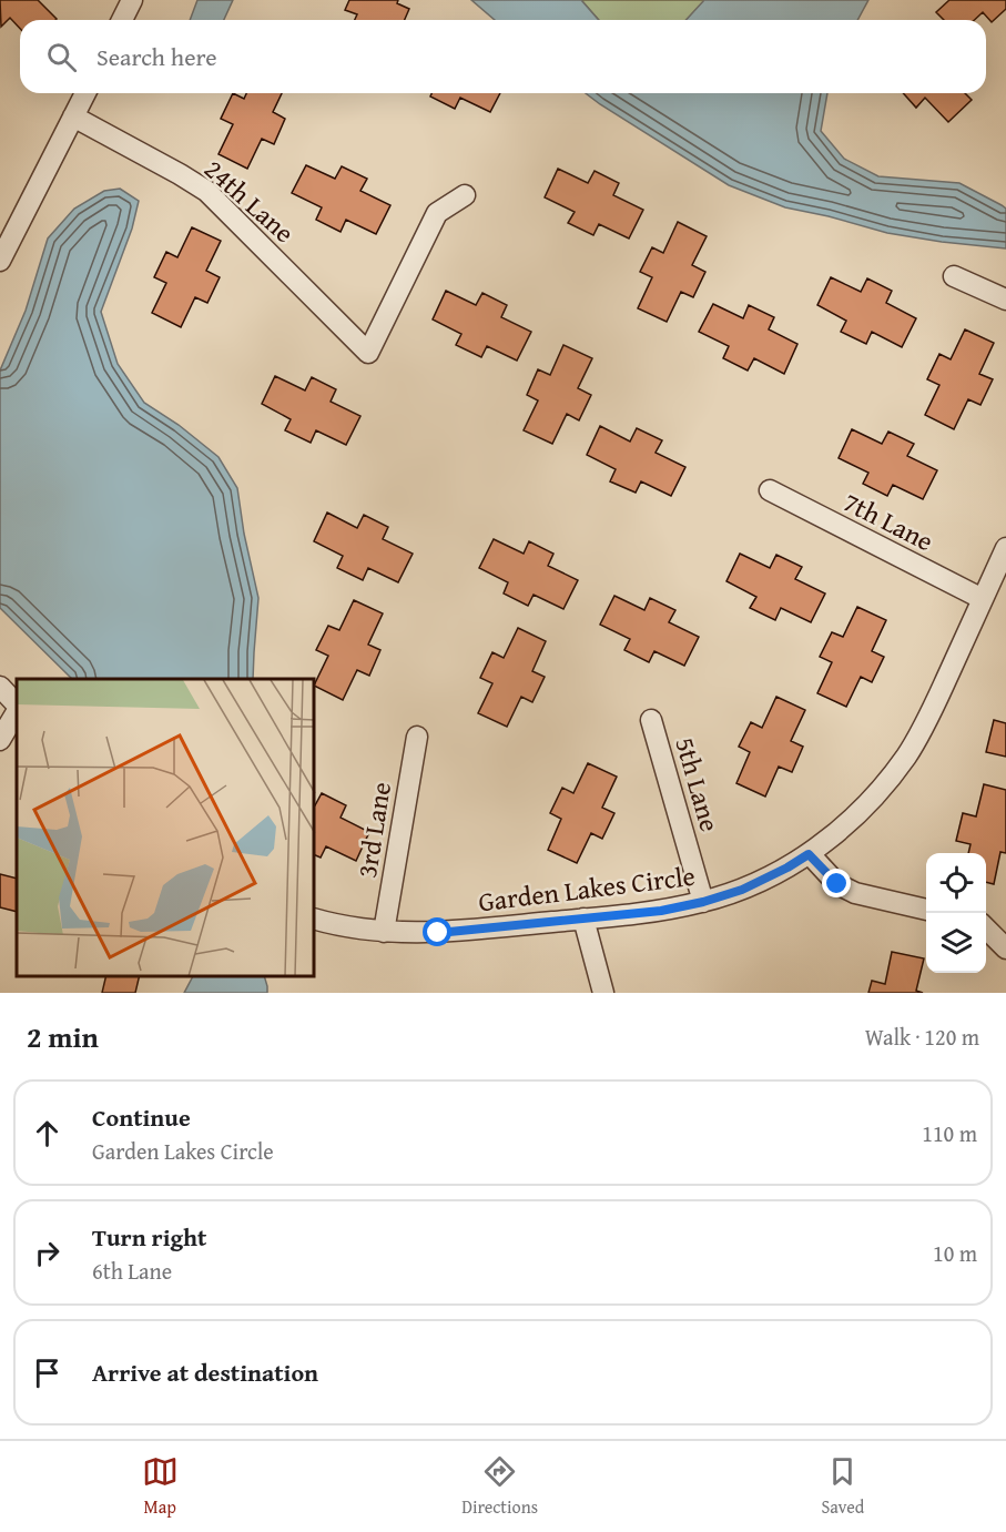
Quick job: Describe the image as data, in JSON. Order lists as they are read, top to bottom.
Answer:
{
  "streets": {
    "street": [
      "24th Lane",
      "7th Lane",
      "5th Lane",
      "3rd Lane",
      "Garden Lakes Circle"
    ]
  },
  "crossings": [
    ["7th Lane", "Garden Lakes Circle"],
    ["5th Lane", "Garden Lakes Circle"],
    ["3rd Lane", "Garden Lakes Circle"]
  ],
  "page": {
    "search": "Search here",
    "heading": ["2 min", "Walk · 120 m"],
    "list": [
      ["Continue", "Garden Lakes Circle", "110 m"],
      ["Turn right", "6th Lane", "10 m"],
      "Arrive at destination"
    ],
    "nav": ["Map", "Directions", "Saved"]
  }
}
